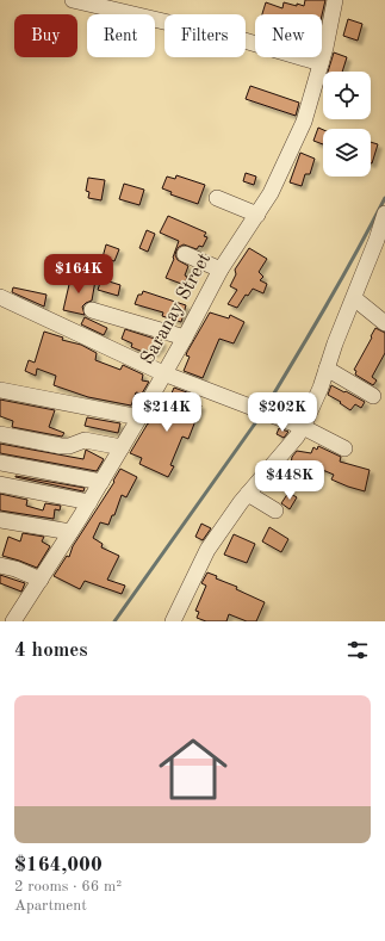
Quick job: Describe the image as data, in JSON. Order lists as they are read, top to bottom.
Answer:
{
  "streets": {
    "street": ["Saranay Street"]
  },
  "page": {
    "chip": [
      "Buy",
      "Rent",
      "Filters",
      "New"
    ],
    "price": [
      "$164K",
      "$214K",
      "$202K",
      "$448K"
    ],
    "heading": "4 homes",
    "list": [
      {
        "name": "$164,000",
        "note": "2 rooms · 66 m² · Apartment"
      }
    ]
  }
}
